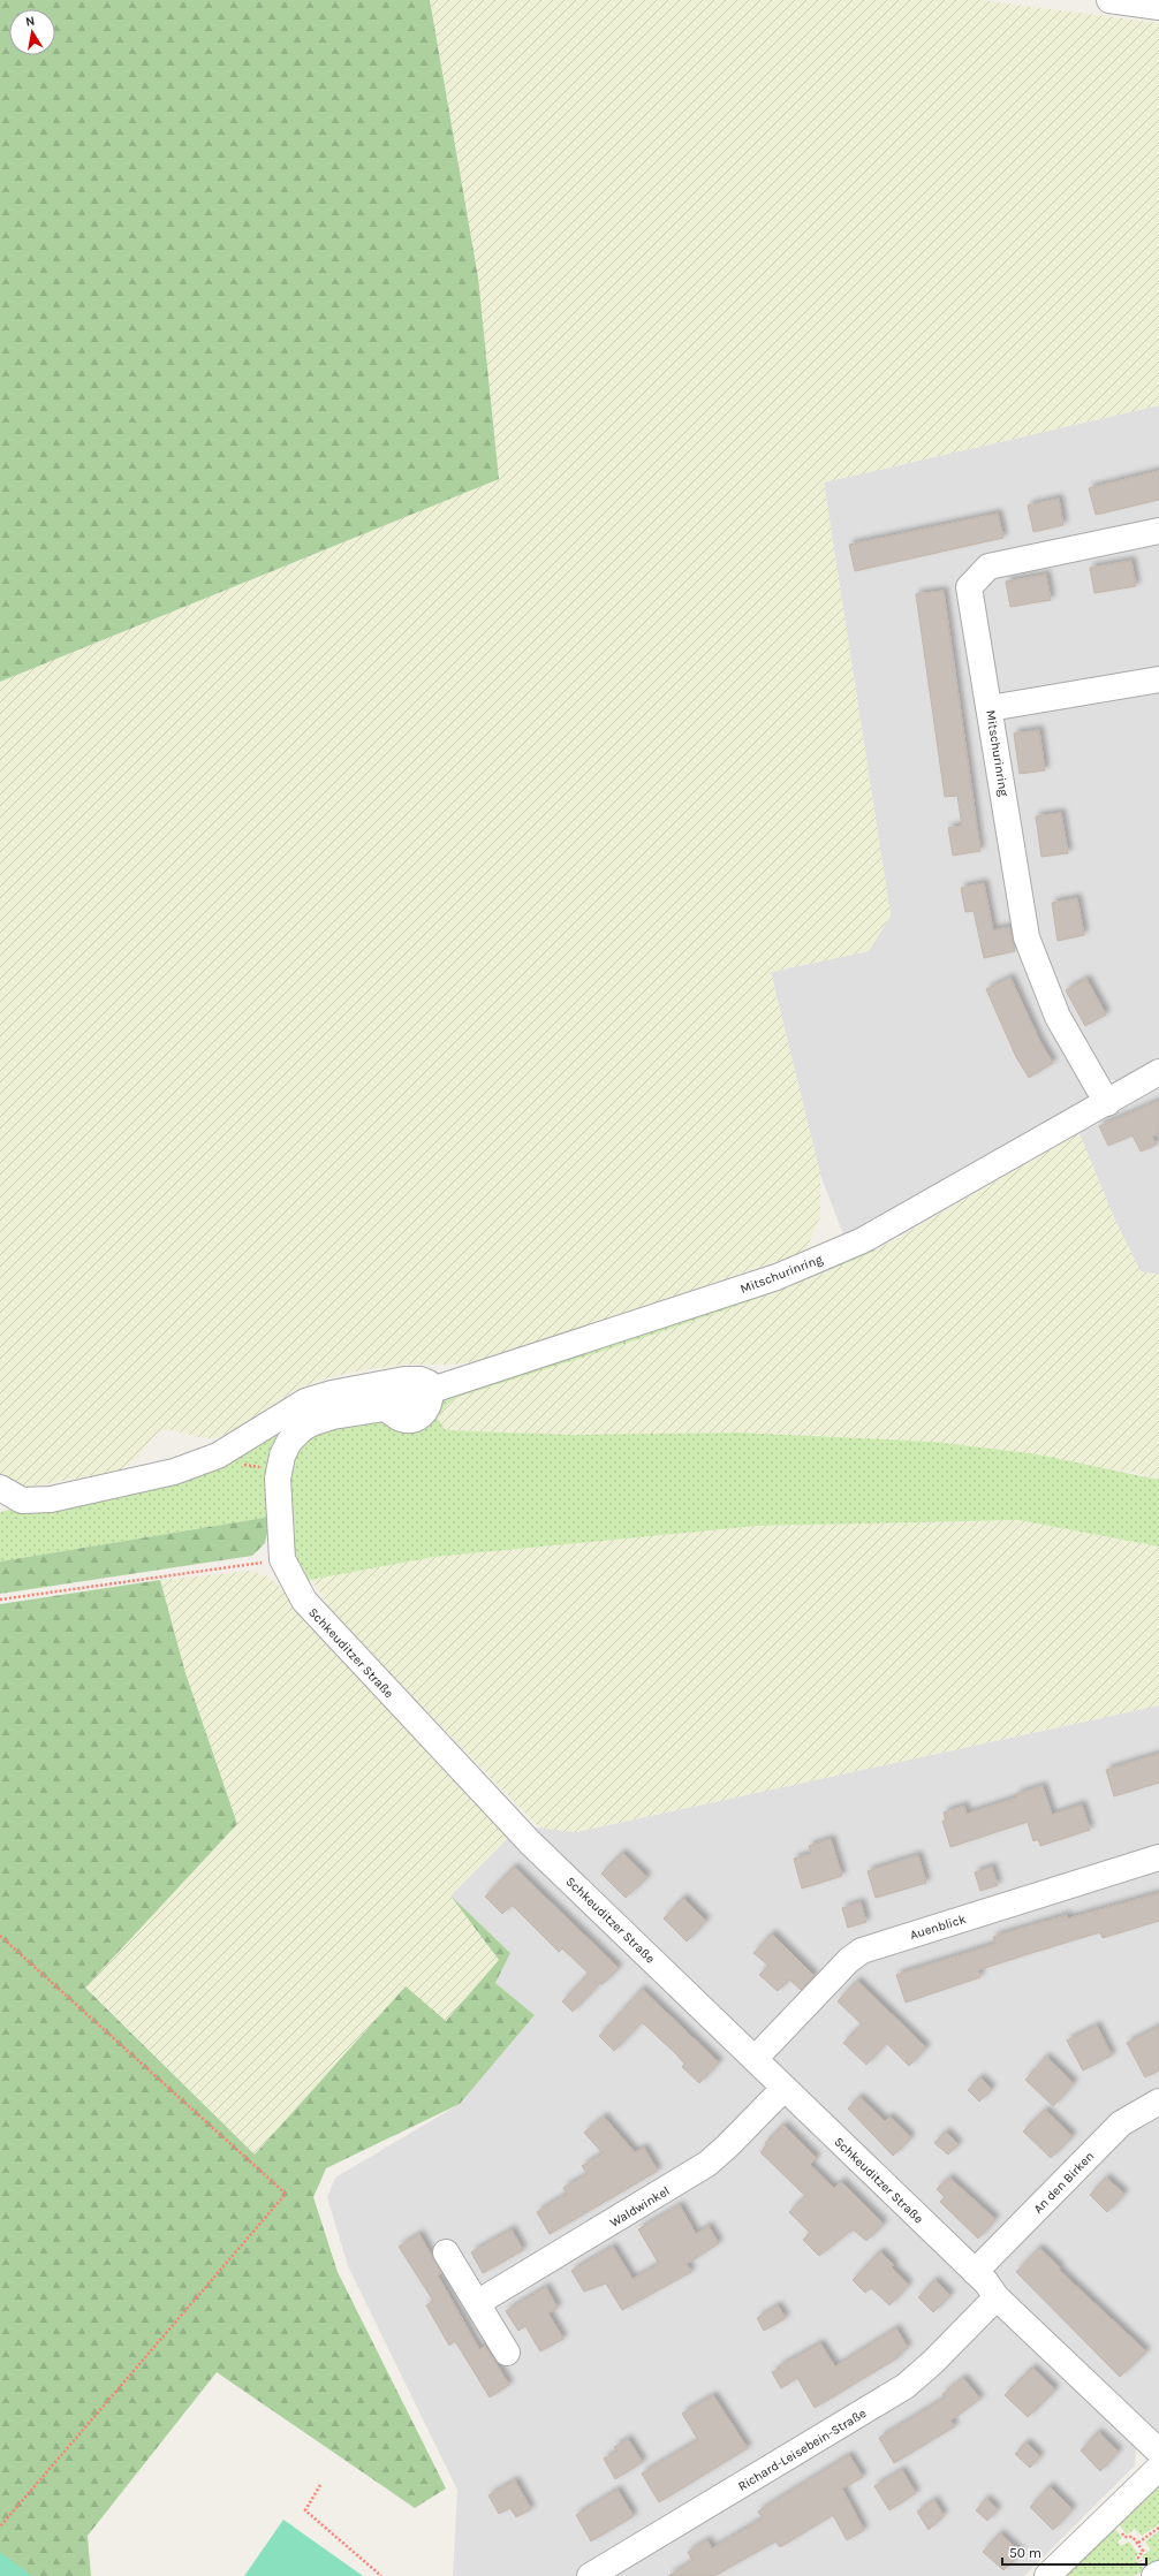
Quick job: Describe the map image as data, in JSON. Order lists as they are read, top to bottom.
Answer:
{
  "streets": {
    "street": [
      "Mitschurinring",
      "Schkeuditzer Straße",
      "Auenblick",
      "An den Birken",
      "Waldwinkel",
      "Richard-Leisebein-Straße"
    ]
  },
  "crossings": [
    ["Mitschurinring", "Schkeuditzer Straße"],
    ["Schkeuditzer Straße", "Auenblick"],
    ["Schkeuditzer Straße", "An den Birken"],
    ["Schkeuditzer Straße", "Waldwinkel"],
    ["Schkeuditzer Straße", "Richard-Leisebein-Straße"]
  ],
  "scale_bar": "50 m",
  "north": "top"
}
